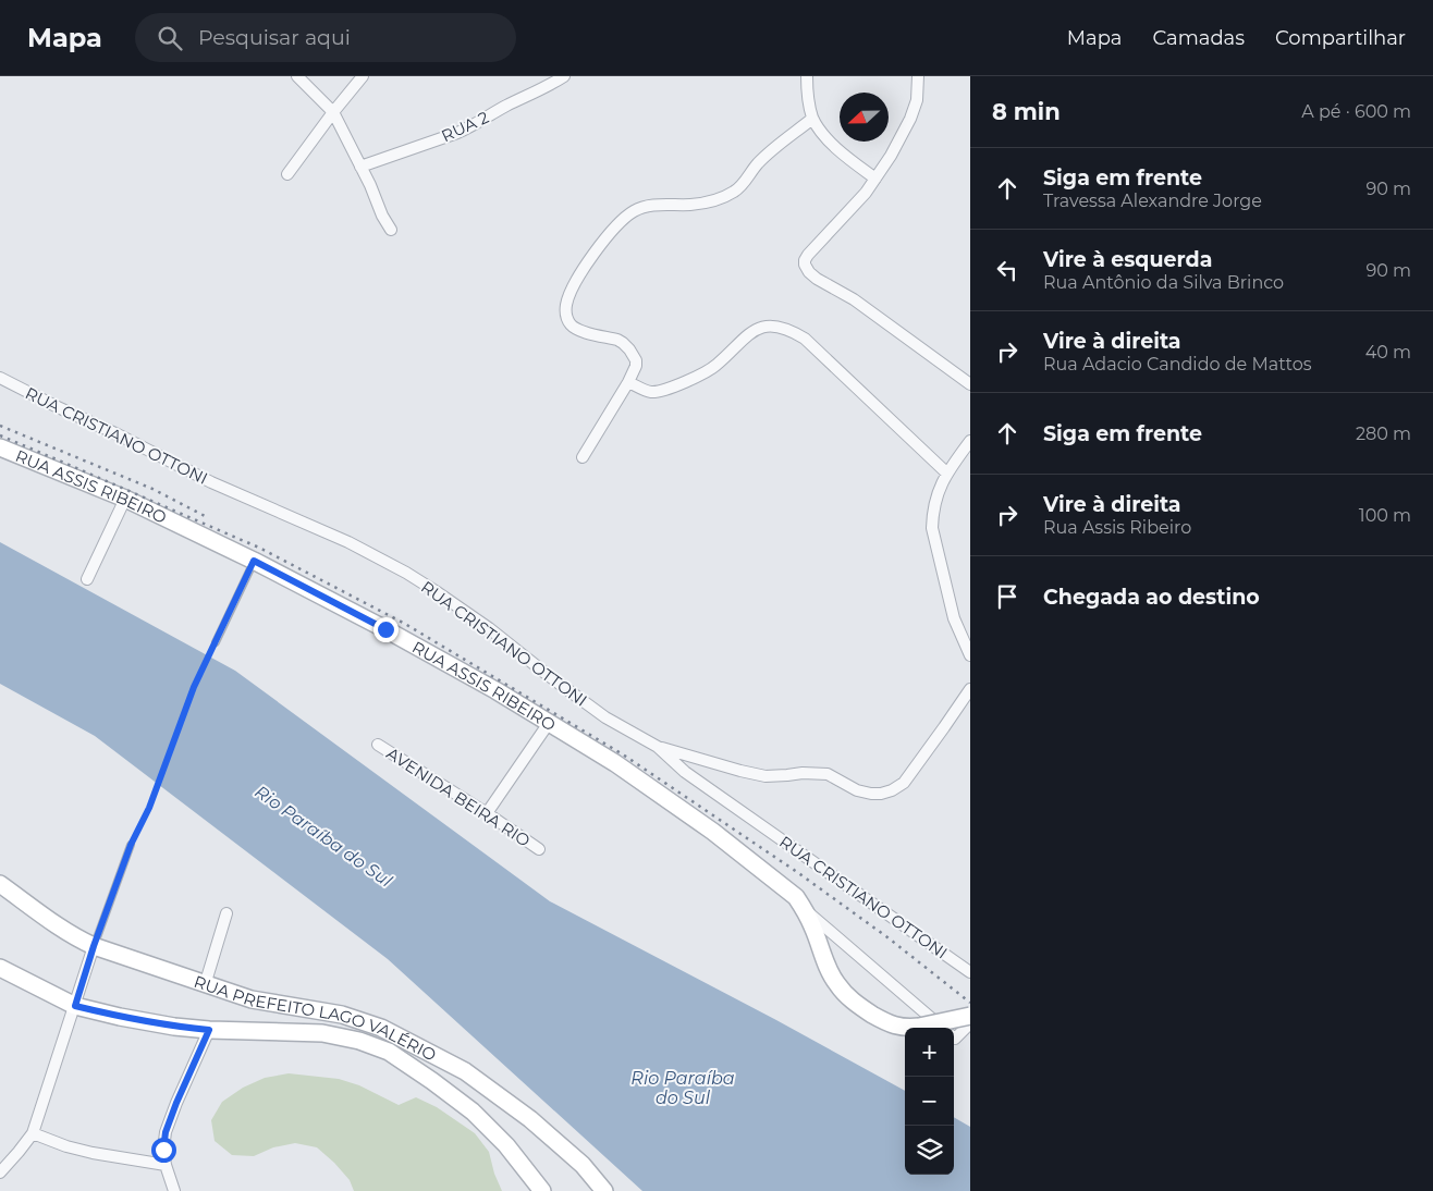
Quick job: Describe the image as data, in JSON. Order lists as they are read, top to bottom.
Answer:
{
  "streets": {
    "street": [
      "RUA 2",
      "RUA CRISTIANO OTTONI",
      "RUA ASSIS RIBEIRO",
      "AVENIDA BEIRA RIO",
      "RUA PREFEITO LAGO VALÉRIO"
    ]
  },
  "water": ["Rio Paraíba do Sul"],
  "north": "left",
  "page": {
    "header": "Mapa",
    "search": "Pesquisar aqui",
    "nav": ["Mapa", "Camadas", "Compartilhar"],
    "heading": ["8 min", "A pé · 600 m"],
    "list": [
      ["Siga em frente", "Travessa Alexandre Jorge", "90 m"],
      ["Vire à esquerda", "Rua Antônio da Silva Brinco", "90 m"],
      ["Vire à direita", "Rua Adacio Candido de Mattos", "40 m"],
      ["Siga em frente", "280 m"],
      ["Vire à direita", "Rua Assis Ribeiro", "100 m"],
      "Chegada ao destino"
    ],
    "map_buttons": ["+", "−"]
  }
}
